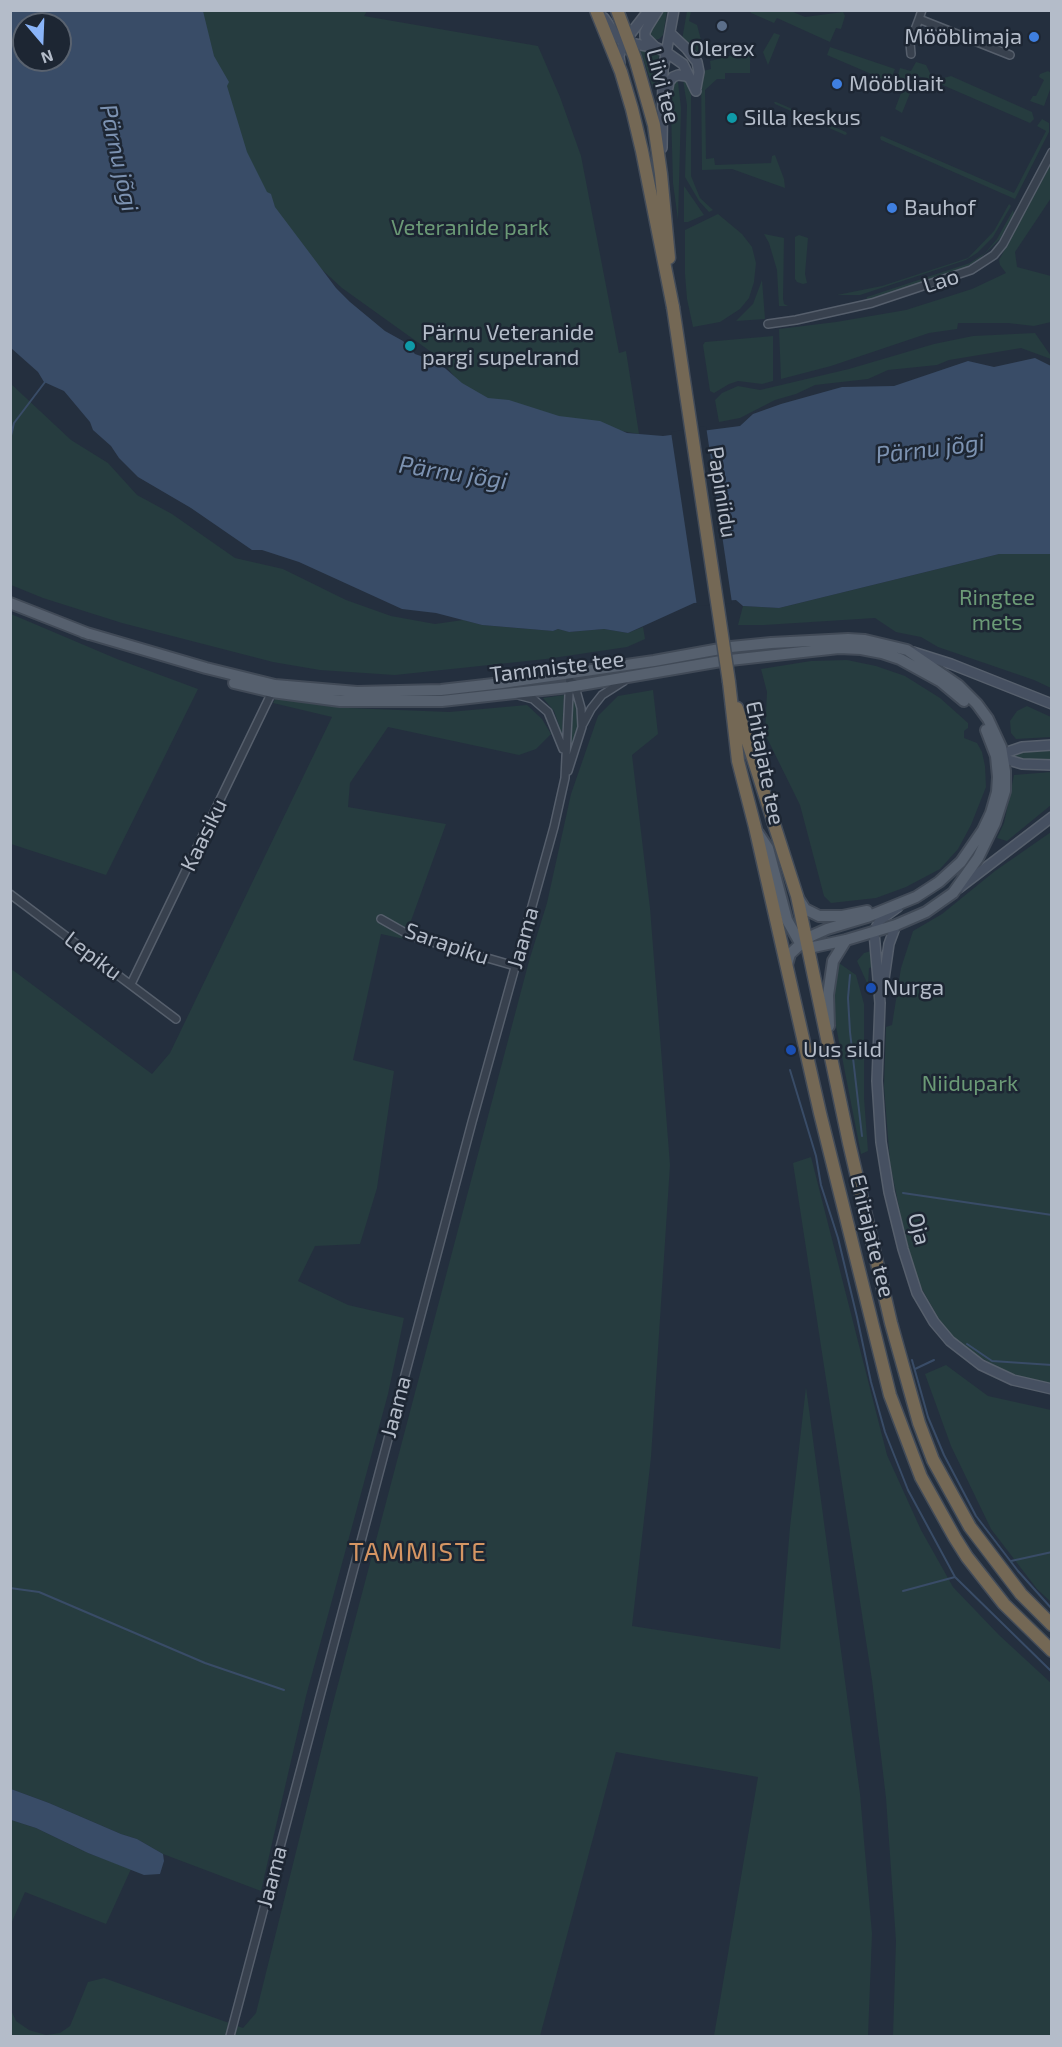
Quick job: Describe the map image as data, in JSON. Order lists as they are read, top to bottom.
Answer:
{
  "streets": {
    "highway": ["Liivi tee", "Papiniidu", "Ehitajate tee"],
    "main road": ["Tammiste tee", "Oja"],
    "street": [
      "Lao",
      "Kaasiku",
      "Jaama",
      "Sarapiku",
      "Lepiku"
    ]
  },
  "crossings": [
    ["Liivi tee", "Papiniidu"],
    ["Papiniidu", "Ehitajate tee"],
    ["Tammiste tee", "Kaasiku"],
    ["Tammiste tee", "Jaama"],
    ["Kaasiku", "Lepiku"],
    ["Jaama", "Sarapiku"]
  ],
  "districts": ["TAMMISTE"],
  "water": ["Pärnu jõgi"],
  "parks": ["Veteranide park", "Ringtee mets", "Niidupark"],
  "places": [
    "Olerex",
    "Mööblimaja",
    "Mööbliait",
    "Silla keskus",
    "Bauhof",
    "Pärnu Veteranide pargi supelrand",
    "Nurga",
    "Uus sild"
  ],
  "north": "bottom"
}
